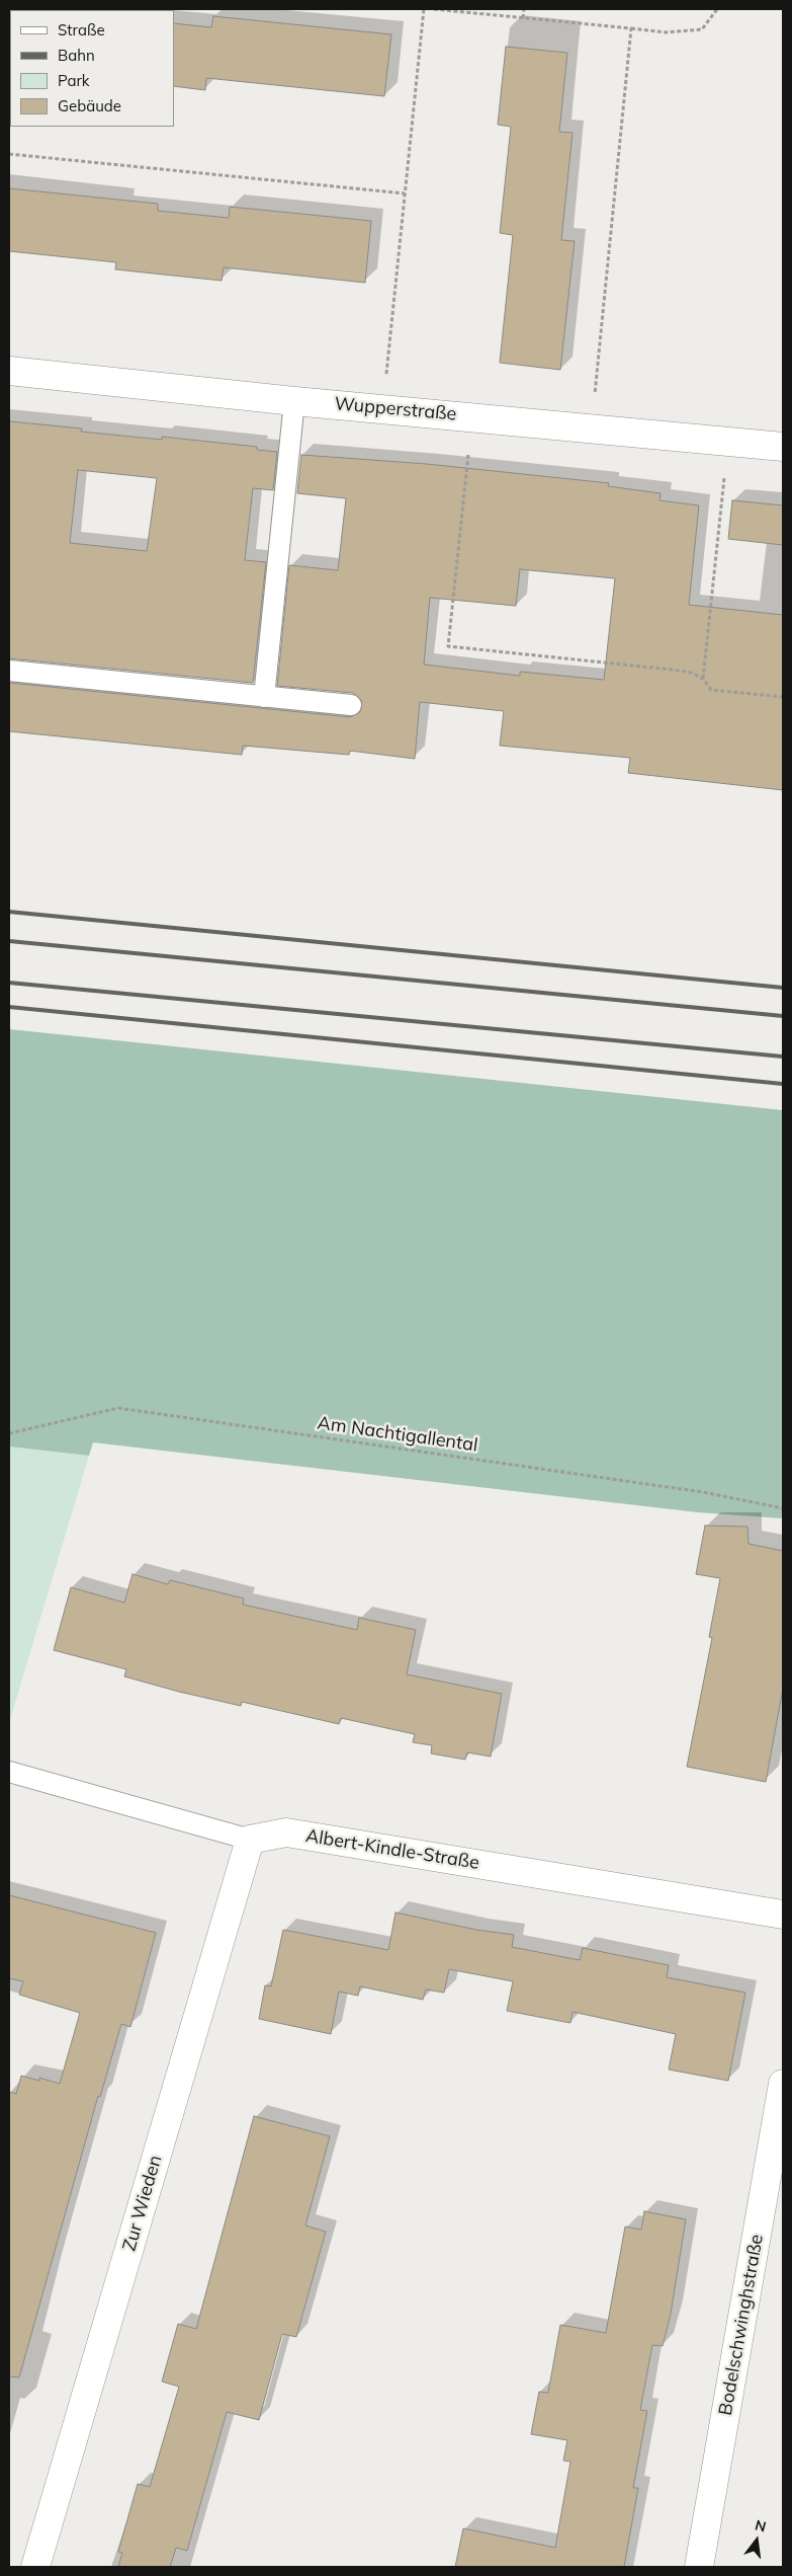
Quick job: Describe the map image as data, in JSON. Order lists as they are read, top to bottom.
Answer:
{
  "streets": {
    "street": [
      "Wupperstraße",
      "Albert-Kindle-Straße",
      "Zur Wieden",
      "Bodelschwinghstraße"
    ],
    "path": ["Am Nachtigallental"]
  },
  "crossings": [
    ["Albert-Kindle-Straße", "Zur Wieden"]
  ],
  "legend": [
    "Straße",
    "Bahn",
    "Park",
    "Gebäude"
  ],
  "north": "top"
}
